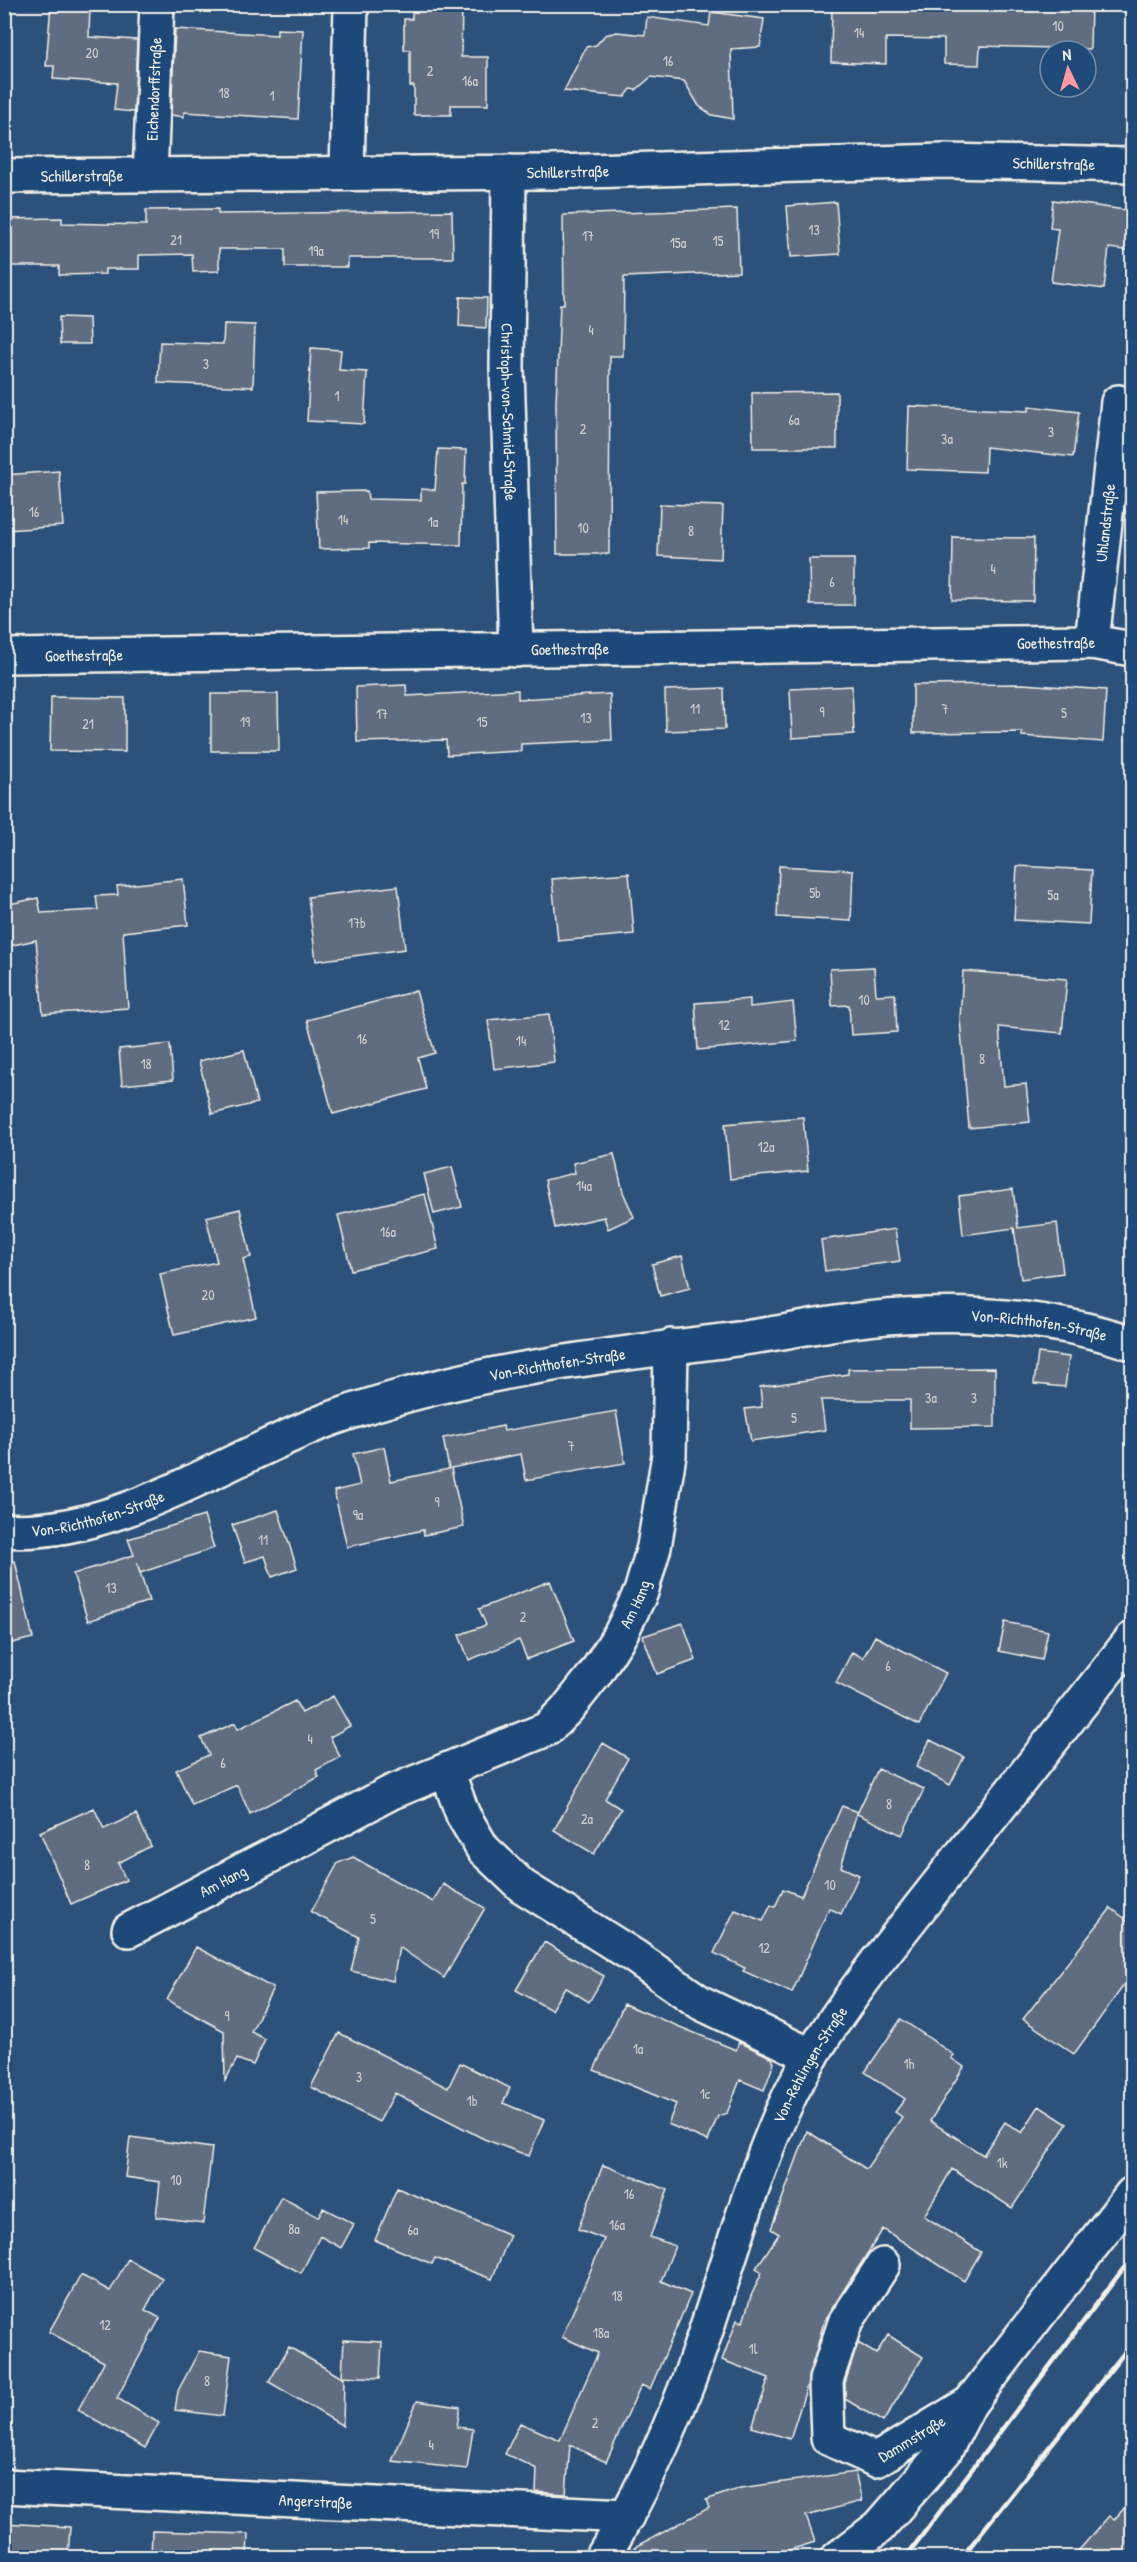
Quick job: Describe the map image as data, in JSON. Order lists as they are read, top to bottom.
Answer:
{
  "streets": {
    "street": [
      "Eichendorffstraße",
      "Schillerstraße",
      "Christoph-von-Schmid-Straße",
      "Uhlandstraße",
      "Goethestraße",
      "Von-Richthofen-Straße",
      "Am Hang",
      "Von-Rehlingen-Straße",
      "Dammstraße",
      "Angerstraße"
    ]
  },
  "crossings": [
    ["Eichendorffstraße", "Schillerstraße"],
    ["Schillerstraße", "Christoph-von-Schmid-Straße"],
    ["Christoph-von-Schmid-Straße", "Goethestraße"],
    ["Uhlandstraße", "Goethestraße"],
    ["Von-Richthofen-Straße", "Am Hang"],
    ["Von-Rehlingen-Straße", "Angerstraße"]
  ],
  "house_numbers": [
    "10",
    "14",
    "20",
    "16",
    "2",
    "16a",
    "18",
    "1",
    "13",
    "19",
    "17",
    "21",
    "15",
    "15a",
    "19a",
    "4",
    "3",
    "1",
    "6a",
    "2",
    "3",
    "3a",
    "16",
    "14",
    "1a",
    "10",
    "8",
    "4",
    "6",
    "11",
    "7",
    "9",
    "5",
    "17",
    "13",
    "19",
    "15",
    "21",
    "5b",
    "5a",
    "17b",
    "10",
    "12",
    "16",
    "14",
    "8",
    "18",
    "12a",
    "14a",
    "16a",
    "20",
    "3a",
    "3",
    "5",
    "7",
    "9",
    "9a",
    "11",
    "13",
    "2",
    "6",
    "4",
    "6",
    "8",
    "2a",
    "8",
    "10",
    "5",
    "12",
    "9",
    "1a",
    "1h",
    "3",
    "1c",
    "1b",
    "1k",
    "10",
    "16",
    "16a",
    "8a",
    "6a",
    "18",
    "12",
    "18a",
    "1l",
    "8",
    "2",
    "4"
  ],
  "north": "top"
}
